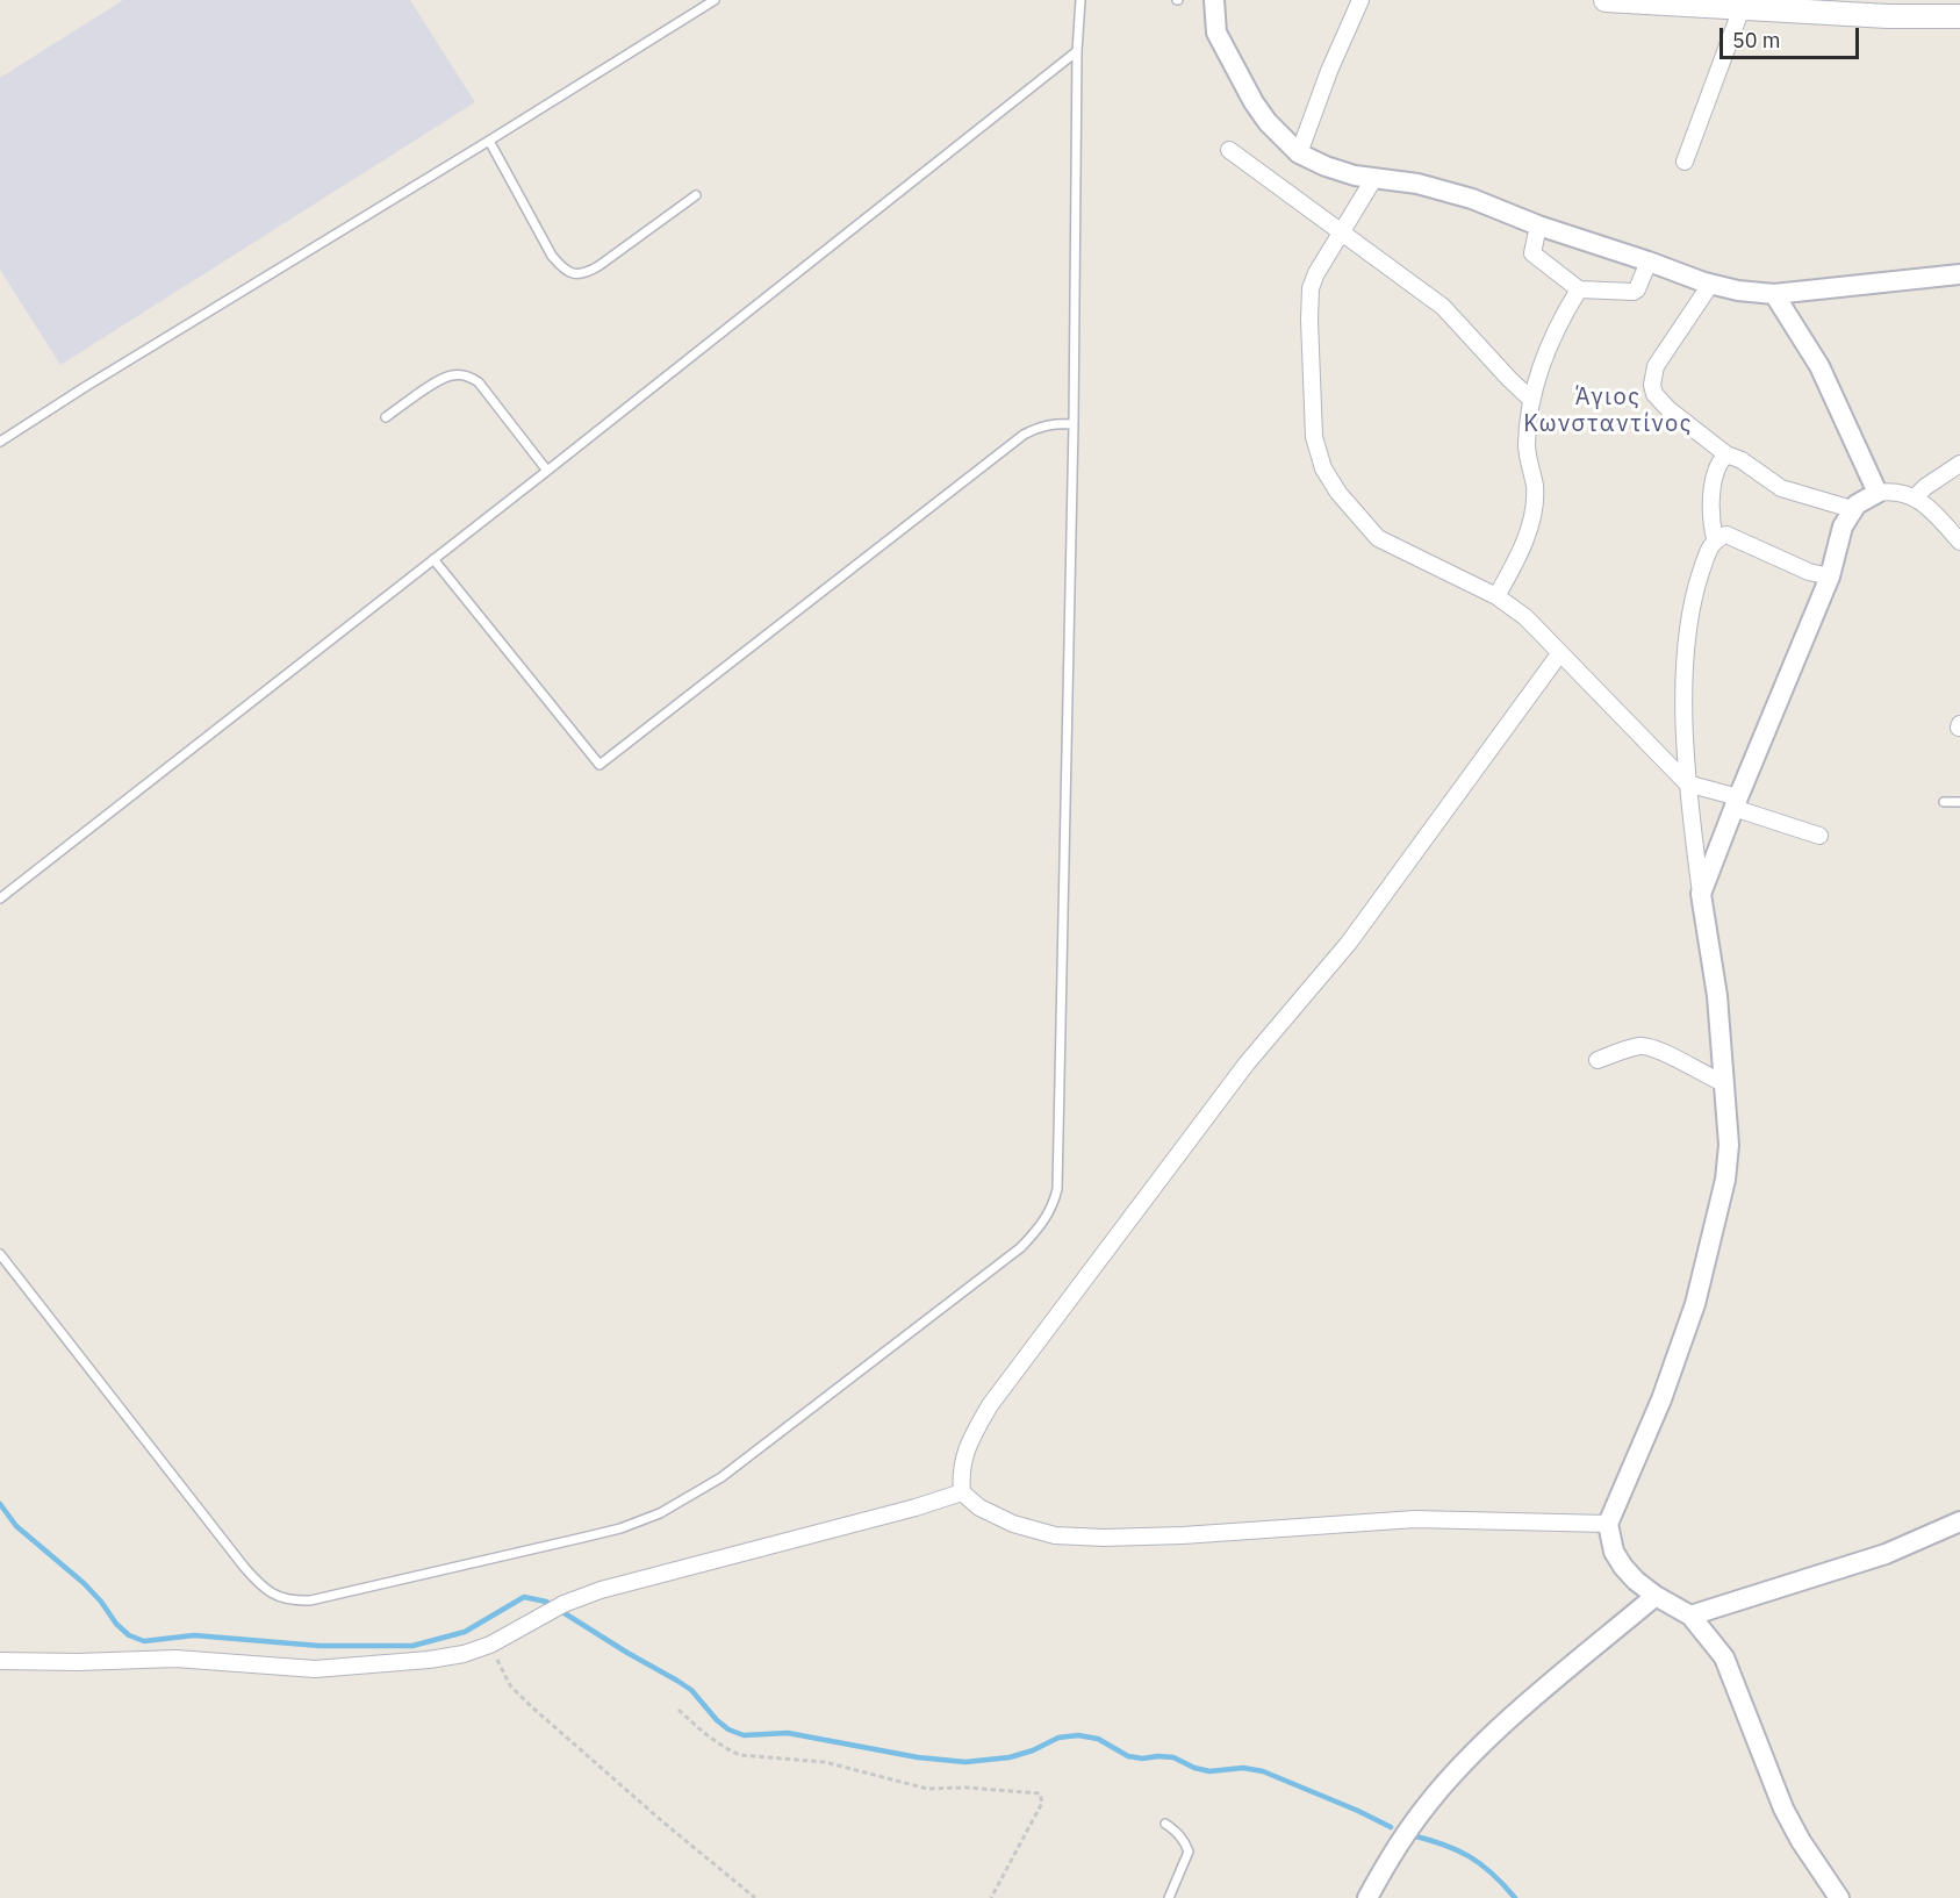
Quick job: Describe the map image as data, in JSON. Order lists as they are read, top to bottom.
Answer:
{
  "districts": ["Άγιος Κωνσταντίνος"],
  "scale_bar": "50 m"
}
